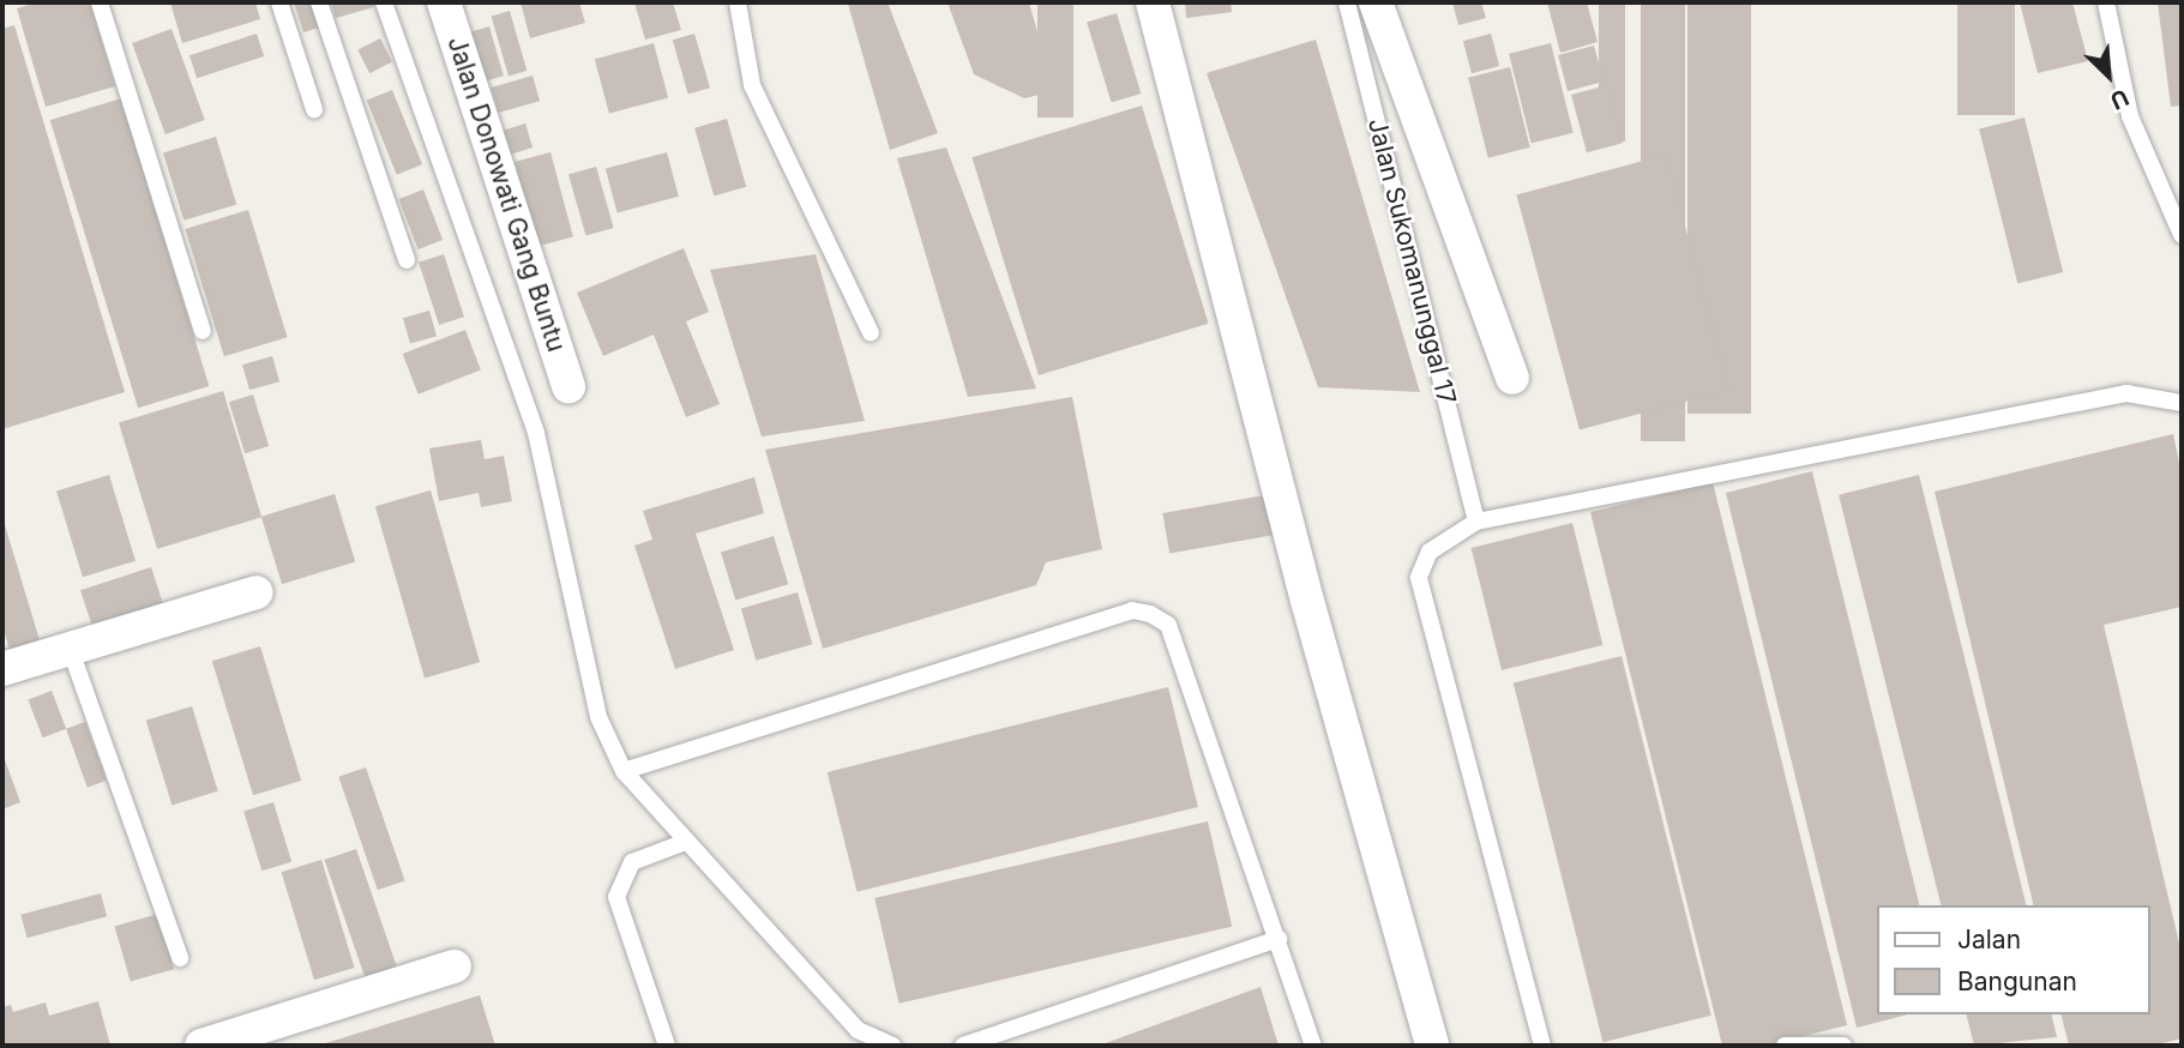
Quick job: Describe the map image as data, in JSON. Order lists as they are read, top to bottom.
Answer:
{
  "streets": {
    "street": ["Jalan Donowati Gang Buntu"],
    "lane": ["Jalan Sukomanunggal 17"]
  },
  "legend": ["Jalan", "Bangunan"],
  "north": "bottom right"
}
